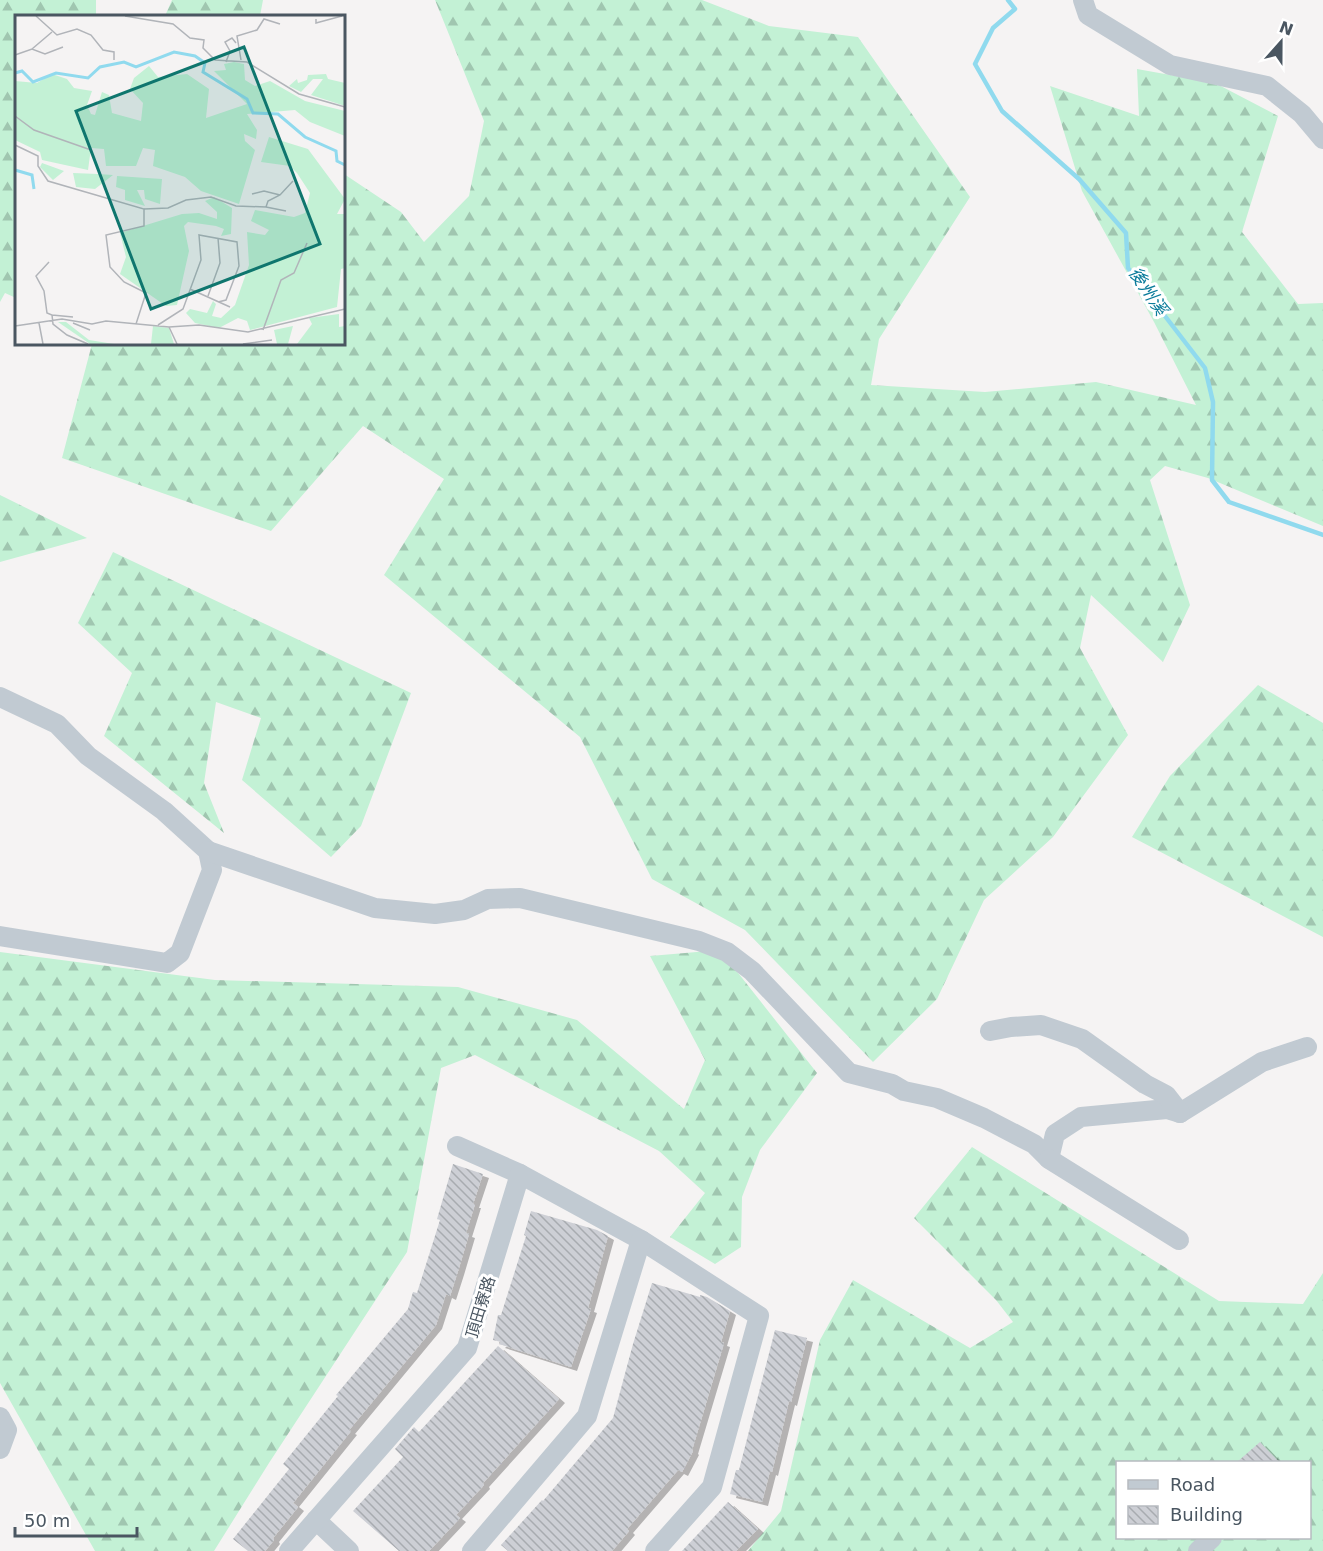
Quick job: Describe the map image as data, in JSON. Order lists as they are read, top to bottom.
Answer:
{
  "streets": {
    "street": ["頂田寮路"]
  },
  "water": ["後州溪"],
  "legend": ["Road", "Building"],
  "scale_bar": "50 m",
  "north": "top"
}
